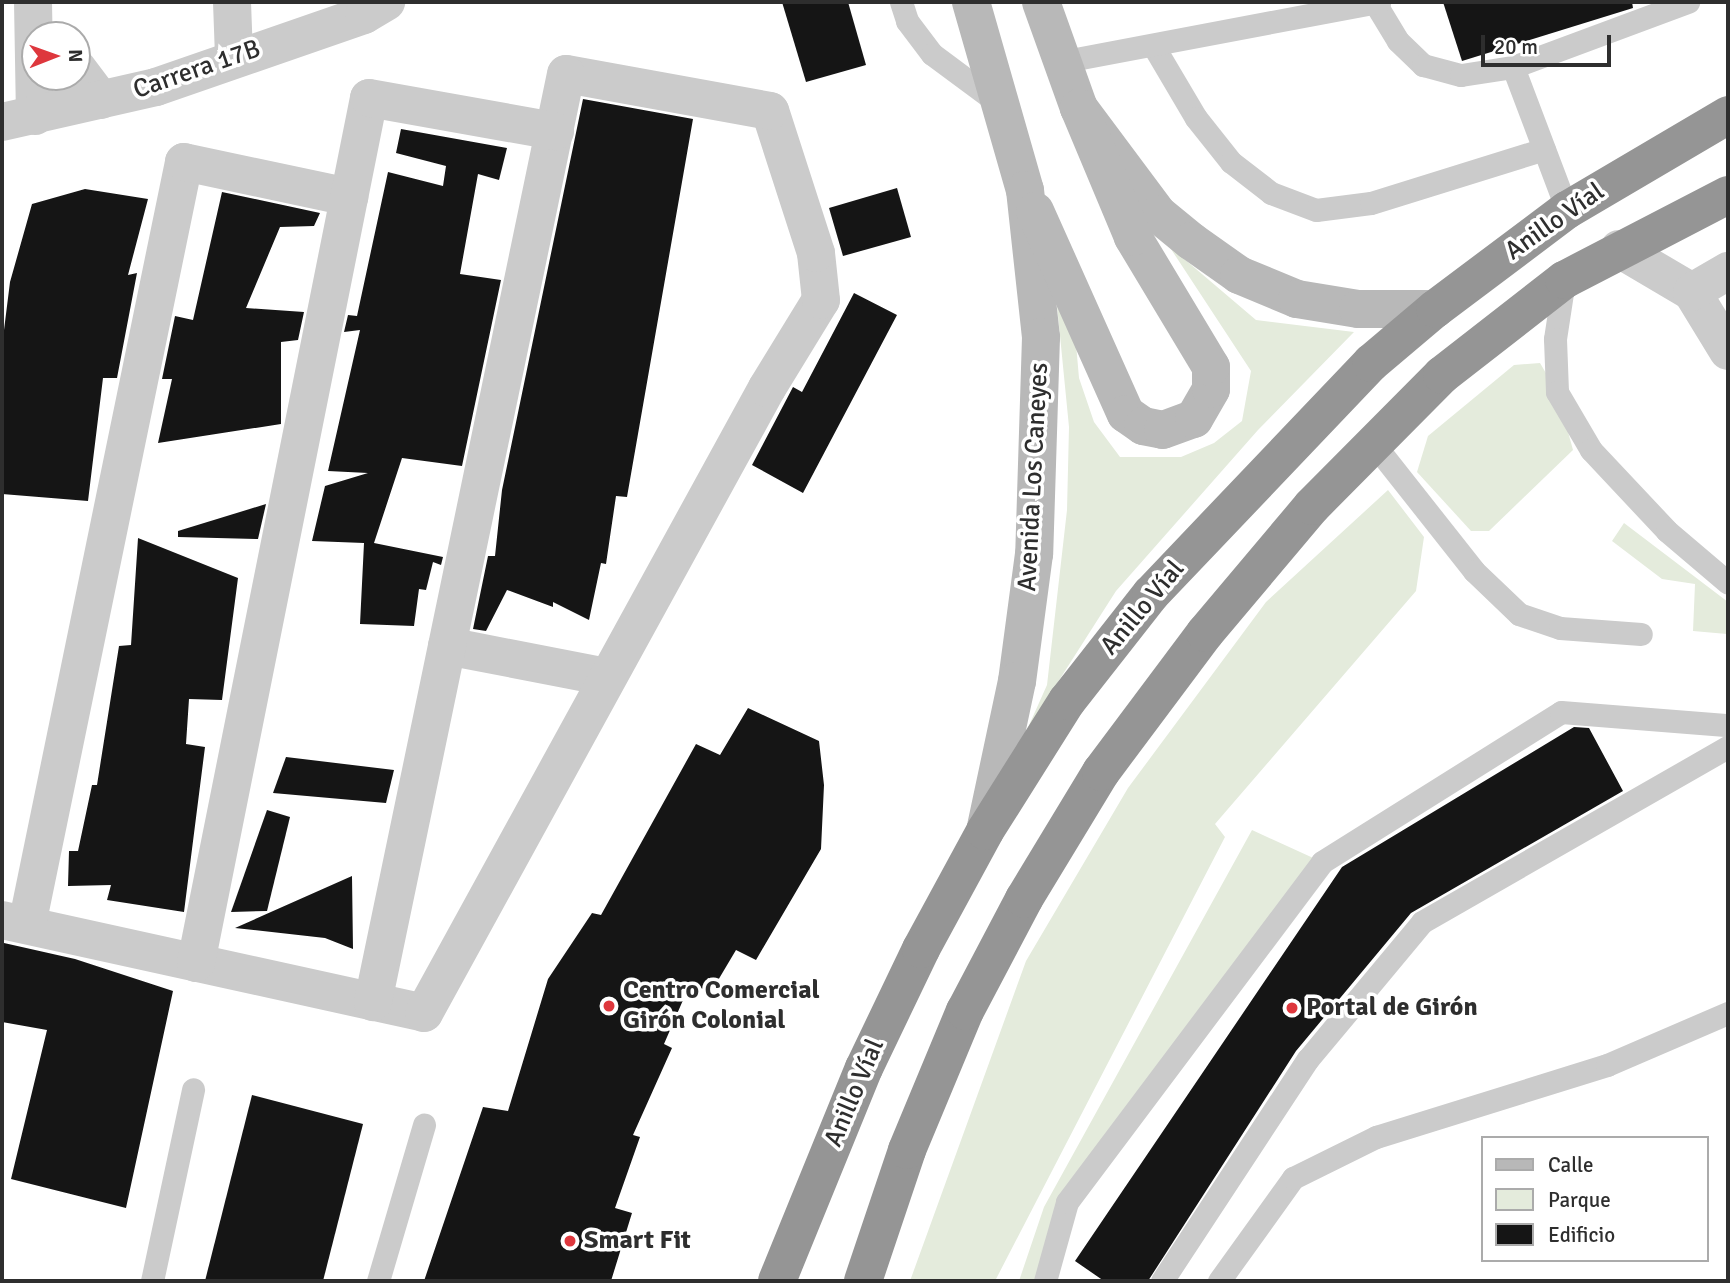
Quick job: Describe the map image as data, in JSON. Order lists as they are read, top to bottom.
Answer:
{
  "streets": {
    "highway": ["Anillo Víal"],
    "main road": ["Avenida Los Caneyes"],
    "street": ["Carrera 17B"]
  },
  "crossings": [
    ["Anillo Víal", "Avenida Los Caneyes"]
  ],
  "places": ["Centro Comercial Girón Colonial", "Portal de Girón", "Smart Fit"],
  "legend": ["Calle", "Parque", "Edificio"],
  "scale_bar": "20 m",
  "north": "right"
}
